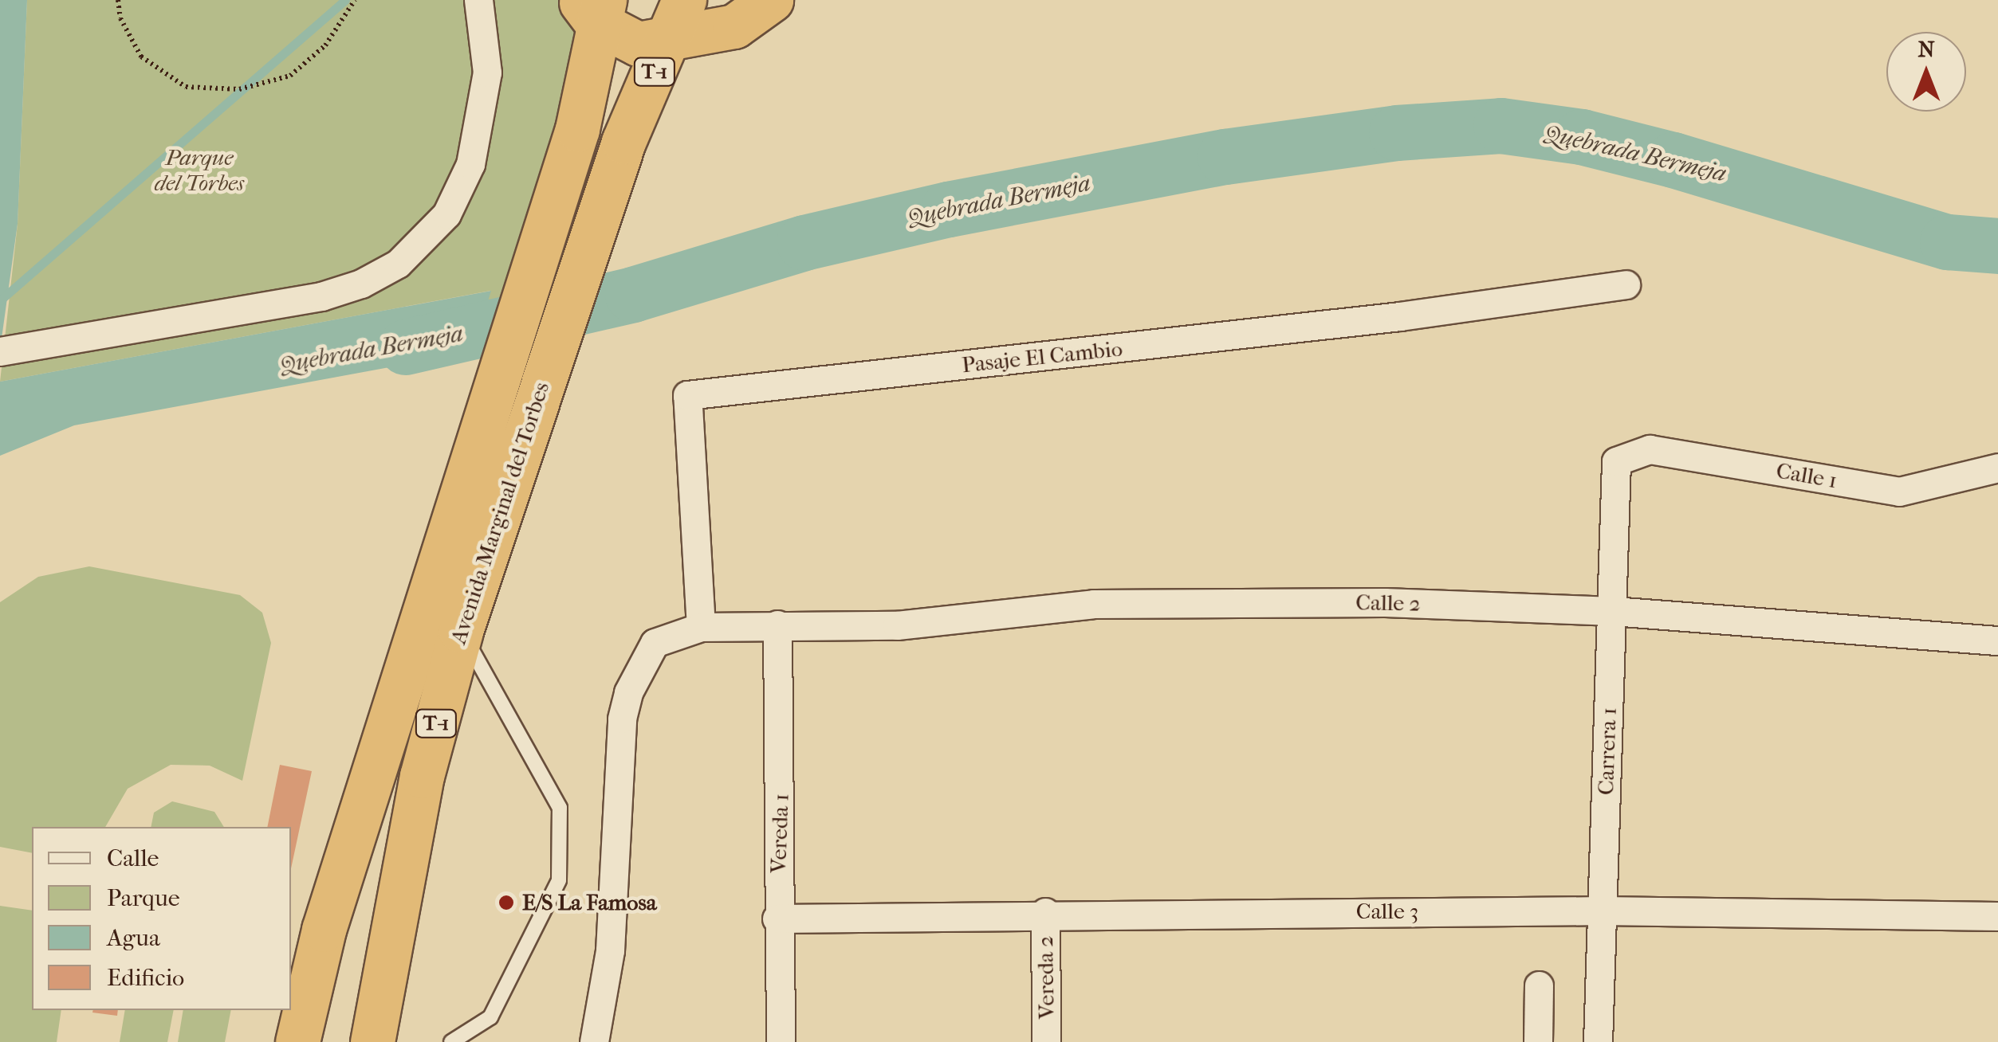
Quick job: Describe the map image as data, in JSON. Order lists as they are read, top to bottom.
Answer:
{
  "streets": {
    "highway": ["T-1", "Avenida Marginal del Torbes"],
    "street": [
      "Pasaje El Cambio",
      "Calle 1",
      "Calle 2",
      "Carrera 1",
      "Vereda 1",
      "Calle 3",
      "Vereda 2"
    ]
  },
  "crossings": [
    ["Pasaje El Cambio", "Calle 2"],
    ["Calle 1", "Carrera 1"],
    ["Calle 2", "Carrera 1"],
    ["Calle 2", "Vereda 1"],
    ["Carrera 1", "Calle 3"],
    ["Vereda 1", "Calle 3"],
    ["Calle 3", "Vereda 2"]
  ],
  "water": ["Quebrada Bermeja"],
  "parks": ["Parque del Torbes"],
  "places": ["E/S La Famosa"],
  "legend": [
    "Calle",
    "Parque",
    "Agua",
    "Edificio"
  ],
  "north": "top"
}
